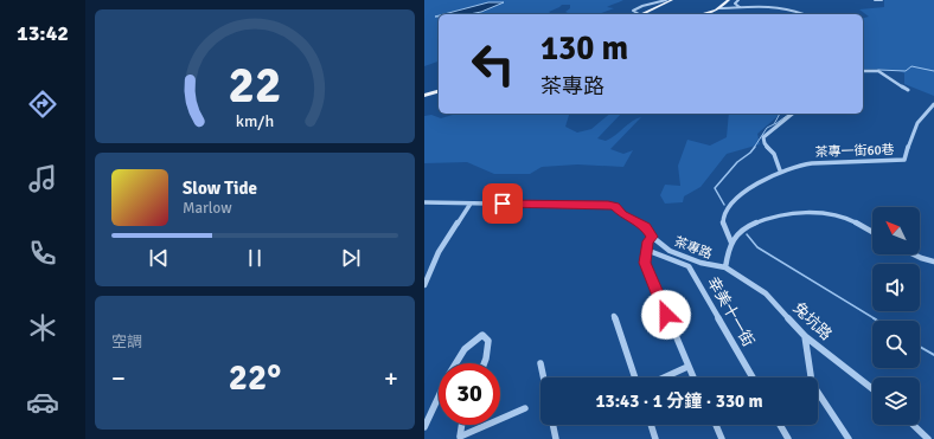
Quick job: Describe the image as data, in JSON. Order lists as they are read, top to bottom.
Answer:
{
  "streets": {
    "street": [
      "茶專一街60巷",
      "茶專路",
      "幸美十一街",
      "兔坑路"
    ]
  },
  "crossings": [
    ["茶專一街60巷", "茶專路"],
    ["茶專路", "兔坑路"]
  ],
  "north": "top left",
  "page": {
    "tabs": "13:42",
    "turn": ["130 m", "茶專路"],
    "song": ["Slow Tide", "Marlow"],
    "tile": "空調",
    "heat": ["−", "22°", "+"],
    "limit": "30",
    "trip": "13:43 · 1 分鐘 · 330 m",
    "gauge": ["22", "km/h"]
  }
}
